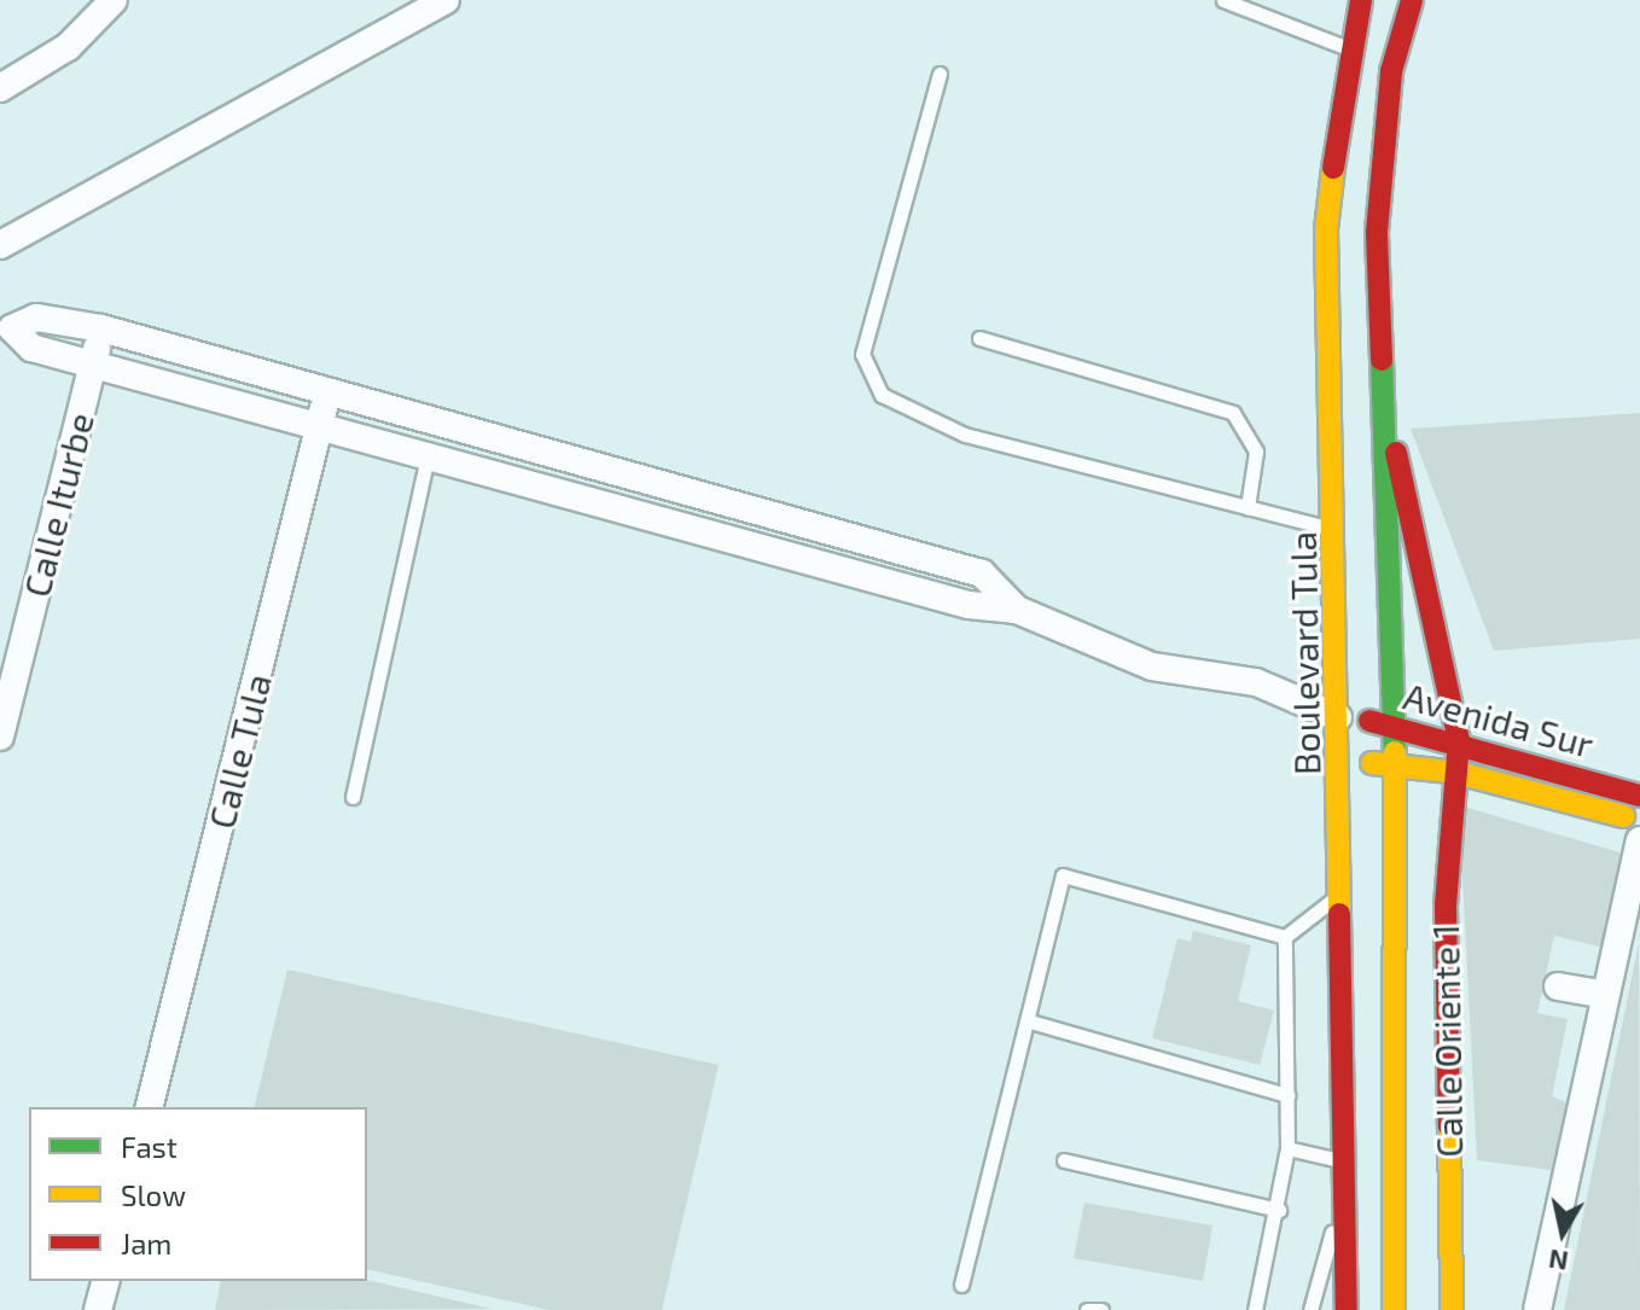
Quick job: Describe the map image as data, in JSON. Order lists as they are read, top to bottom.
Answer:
{
  "streets": {
    "main road": ["Boulevard Tula", "Avenida Sur", "Calle Oriente 1"],
    "street": ["Calle Iturbe", "Calle Tula"]
  },
  "crossings": [
    ["Boulevard Tula", "Avenida Sur"],
    ["Avenida Sur", "Calle Oriente 1"]
  ],
  "legend": ["Fast", "Slow", "Jam"],
  "north": "bottom"
}
